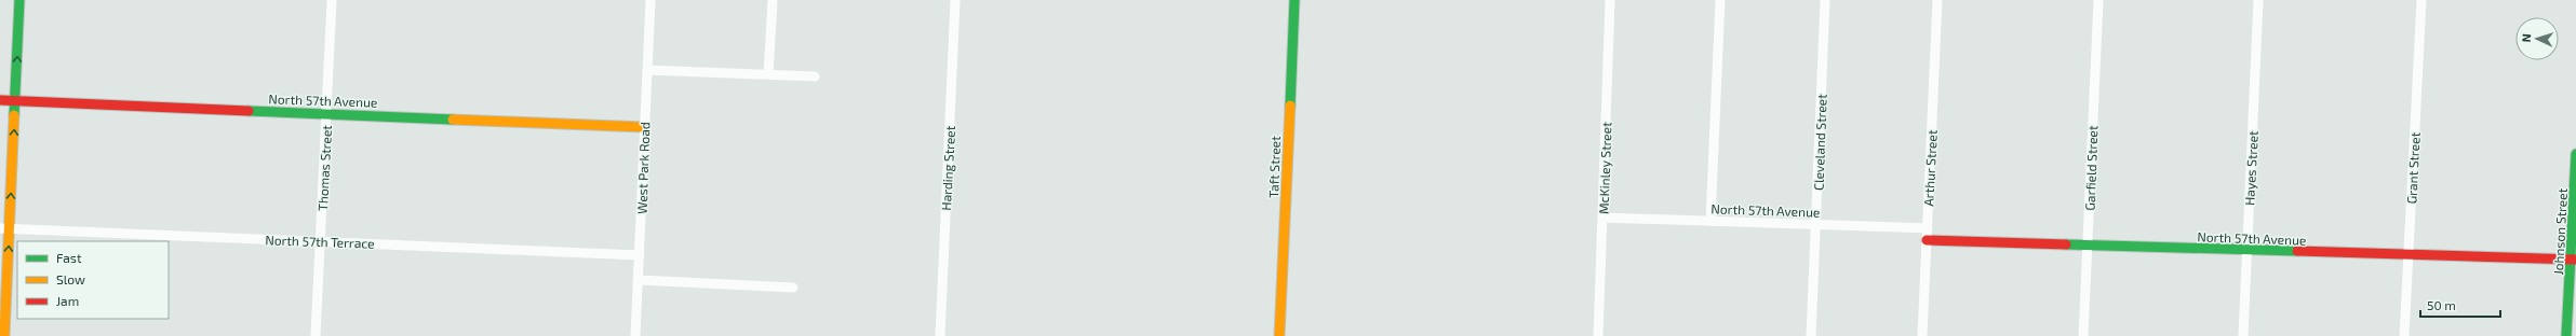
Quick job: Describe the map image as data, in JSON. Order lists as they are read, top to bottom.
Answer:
{
  "streets": {
    "street": [
      "North 57th Avenue",
      "Cleveland Street",
      "Taft Street",
      "Thomas Street",
      "West Park Road",
      "Harding Street",
      "McKinley Street",
      "Arthur Street",
      "Garfield Street",
      "Hayes Street",
      "Grant Street",
      "Johnson Street",
      "North 57th Terrace"
    ]
  },
  "crossings": [
    ["North 57th Avenue", "Cleveland Street"],
    ["North 57th Avenue", "Thomas Street"],
    ["North 57th Avenue", "West Park Road"],
    ["North 57th Avenue", "McKinley Street"],
    ["North 57th Avenue", "Arthur Street"],
    ["North 57th Avenue", "Garfield Street"],
    ["North 57th Avenue", "Hayes Street"],
    ["North 57th Avenue", "Grant Street"],
    ["North 57th Avenue", "Johnson Street"],
    ["Thomas Street", "North 57th Terrace"],
    ["West Park Road", "North 57th Terrace"]
  ],
  "legend": ["Fast", "Slow", "Jam"],
  "scale_bar": "50 m",
  "north": "left"
}
